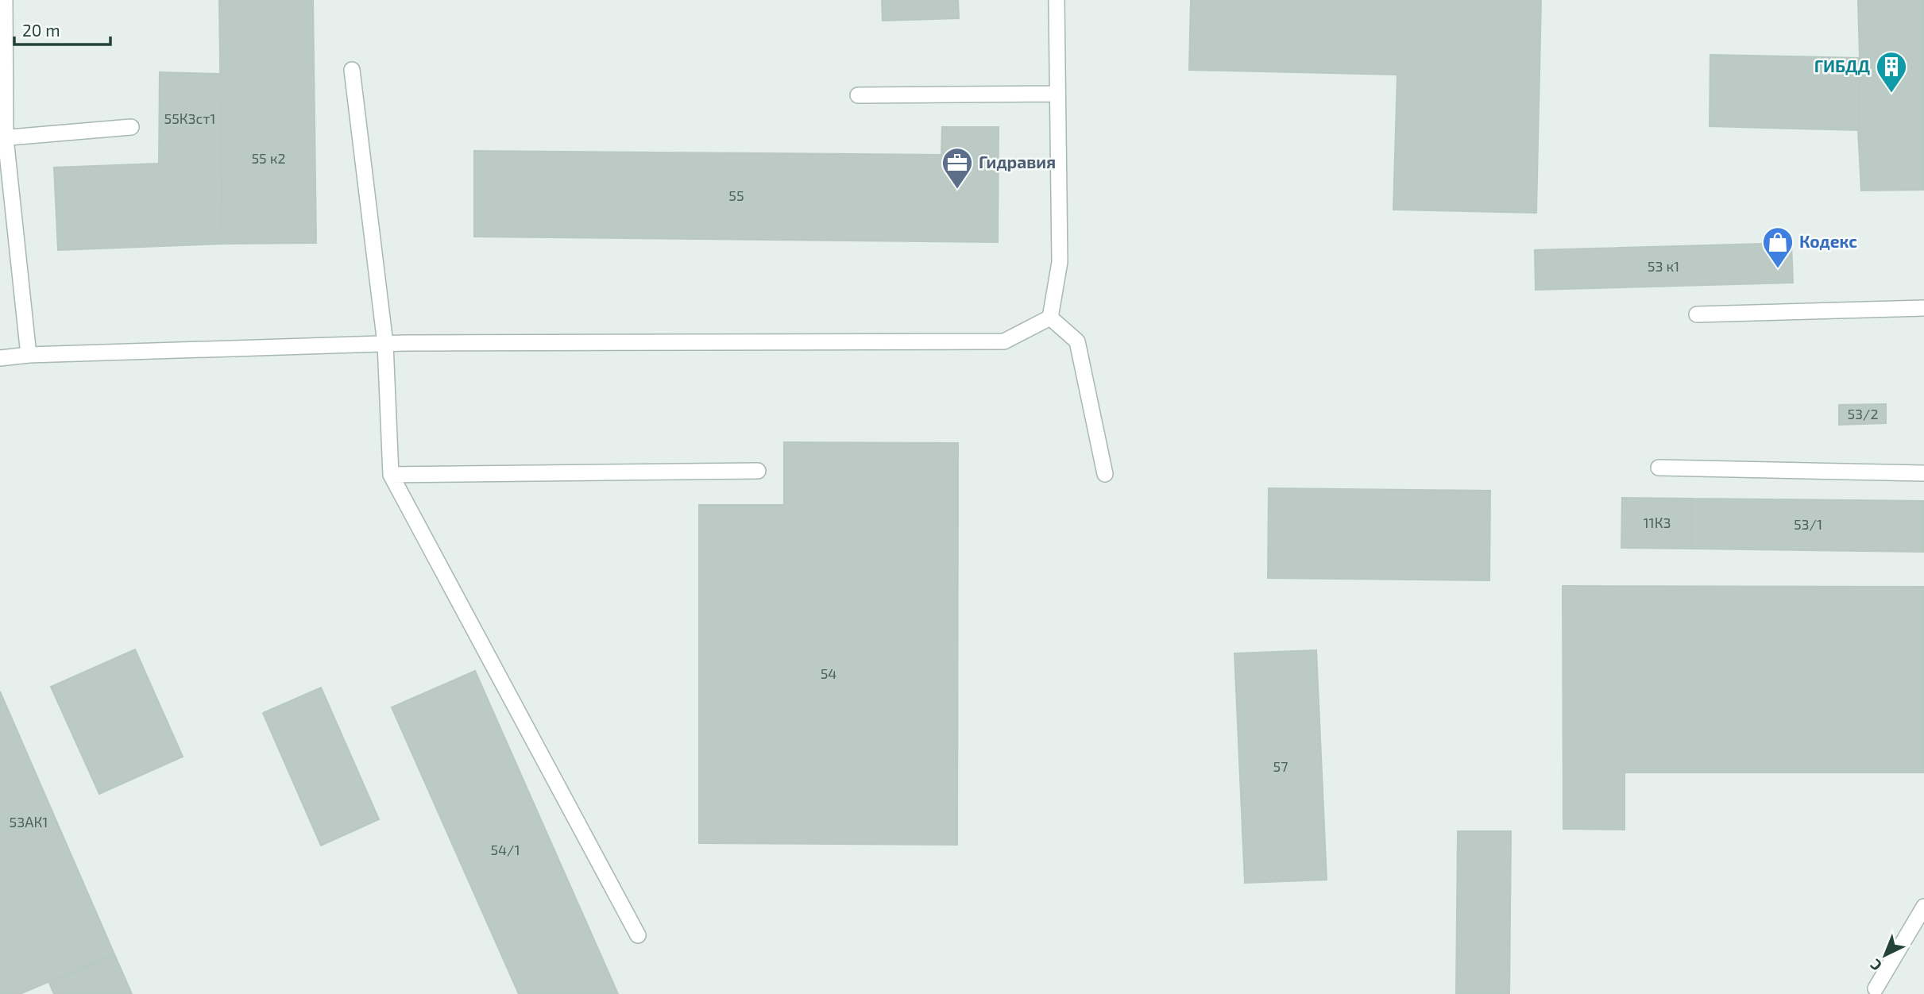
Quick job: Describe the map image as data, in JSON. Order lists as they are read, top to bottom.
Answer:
{
  "places": {
    "building": ["ГИБДД"],
    "office": ["Гидравия"],
    "shop": ["Кодекс"]
  },
  "house_numbers": [
    "55К3ст1",
    "55 к2",
    "55",
    "53 к1",
    "53/2",
    "11К3",
    "53/1",
    "54",
    "57",
    "53АК1",
    "54/1"
  ],
  "scale_bar": "20 m",
  "north": "bottom left"
}
